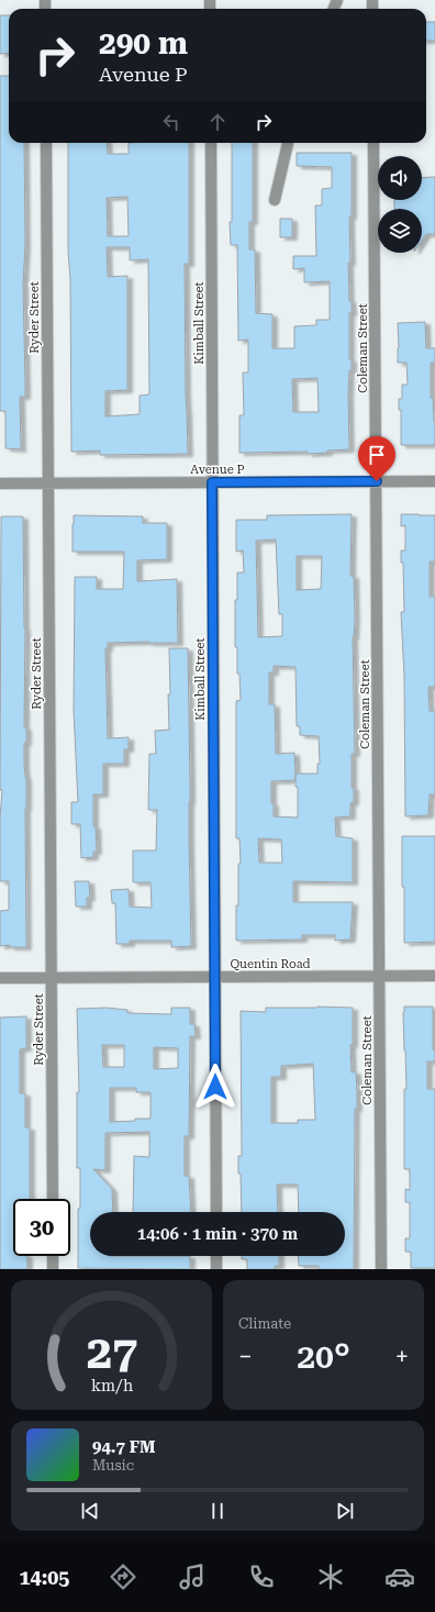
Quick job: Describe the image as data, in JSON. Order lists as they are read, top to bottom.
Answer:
{
  "streets": {
    "street": [
      "Ryder Street",
      "Kimball Street",
      "Coleman Street",
      "Avenue P",
      "Quentin Road"
    ]
  },
  "crossings": [
    ["Ryder Street", "Avenue P"],
    ["Ryder Street", "Quentin Road"],
    ["Kimball Street", "Avenue P"],
    ["Kimball Street", "Quentin Road"],
    ["Coleman Street", "Avenue P"],
    ["Coleman Street", "Quentin Road"]
  ],
  "page": {
    "turn": ["290 m", "Avenue P"],
    "limit": "30",
    "trip": "14:06 · 1 min · 370 m",
    "tile": "Climate",
    "heat": ["−", "20°", "+"],
    "song": ["94.7 FM", "Music"],
    "tabs": "14:05",
    "gauge": ["27", "km/h"]
  }
}
